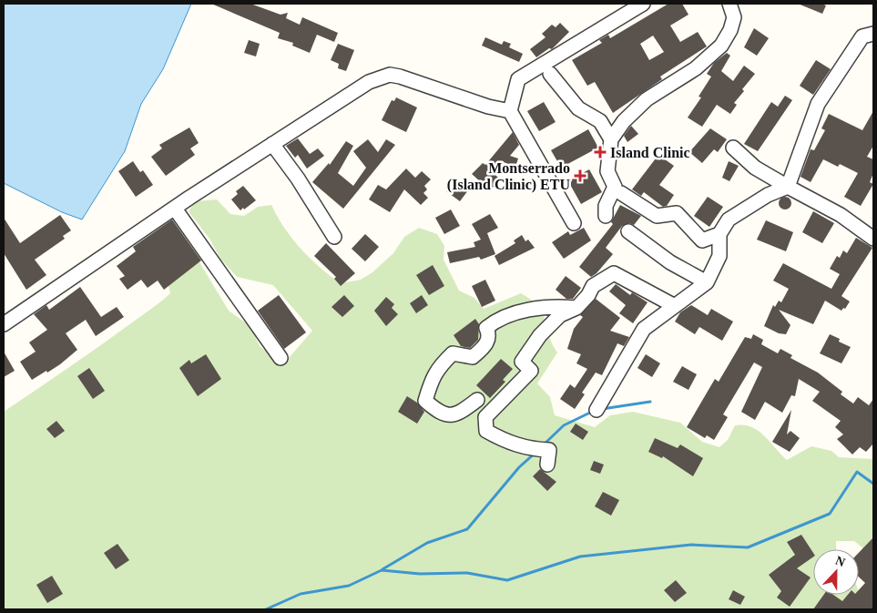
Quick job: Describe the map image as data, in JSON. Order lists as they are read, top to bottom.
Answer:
{
  "places": {
    "health": ["Island Clinic", "Montserrado (Island Clinic) ETU"]
  },
  "north": "top"
}
